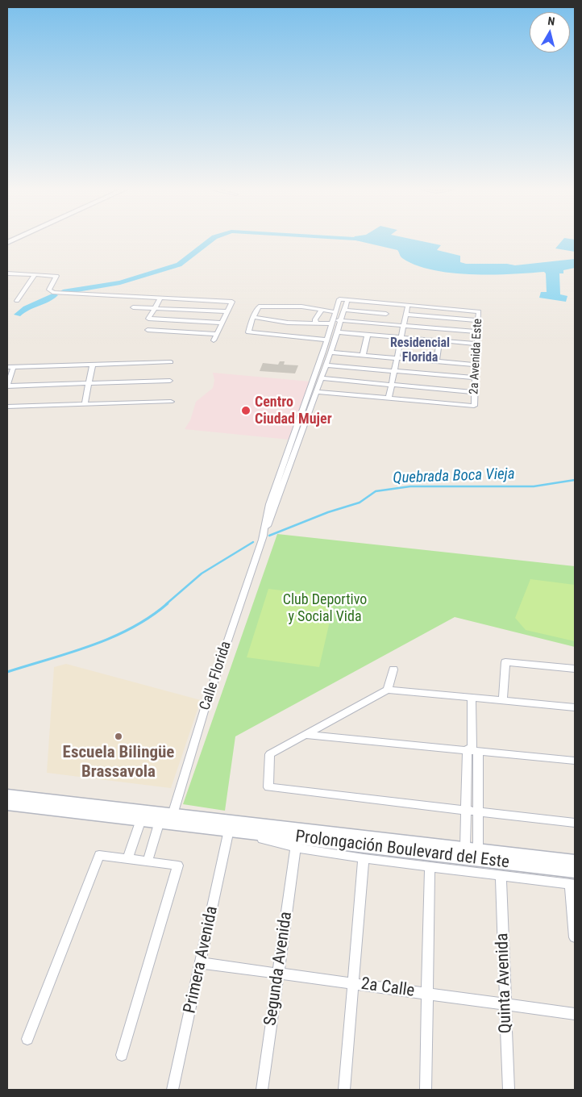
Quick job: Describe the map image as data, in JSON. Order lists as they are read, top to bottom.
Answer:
{
  "streets": {
    "street": [
      "2a Avenida Este",
      "Calle Florida",
      "Prolongación Boulevard del Este",
      "Primera Avenida",
      "Segunda Avenida",
      "Quinta Avenida",
      "2a Calle"
    ]
  },
  "crossings": [
    ["Calle Florida", "Prolongación Boulevard del Este"],
    ["Prolongación Boulevard del Este", "Primera Avenida"],
    ["Primera Avenida", "2a Calle"],
    ["Segunda Avenida", "2a Calle"],
    ["Quinta Avenida", "2a Calle"]
  ],
  "districts": ["Residencial Florida"],
  "water": ["Quebrada Boca Vieja"],
  "parks": ["Club Deportivo y Social Vida"],
  "places": ["Centro Ciudad Mujer", "Escuela Bilingüe Brassavola"],
  "north": "top"
}
